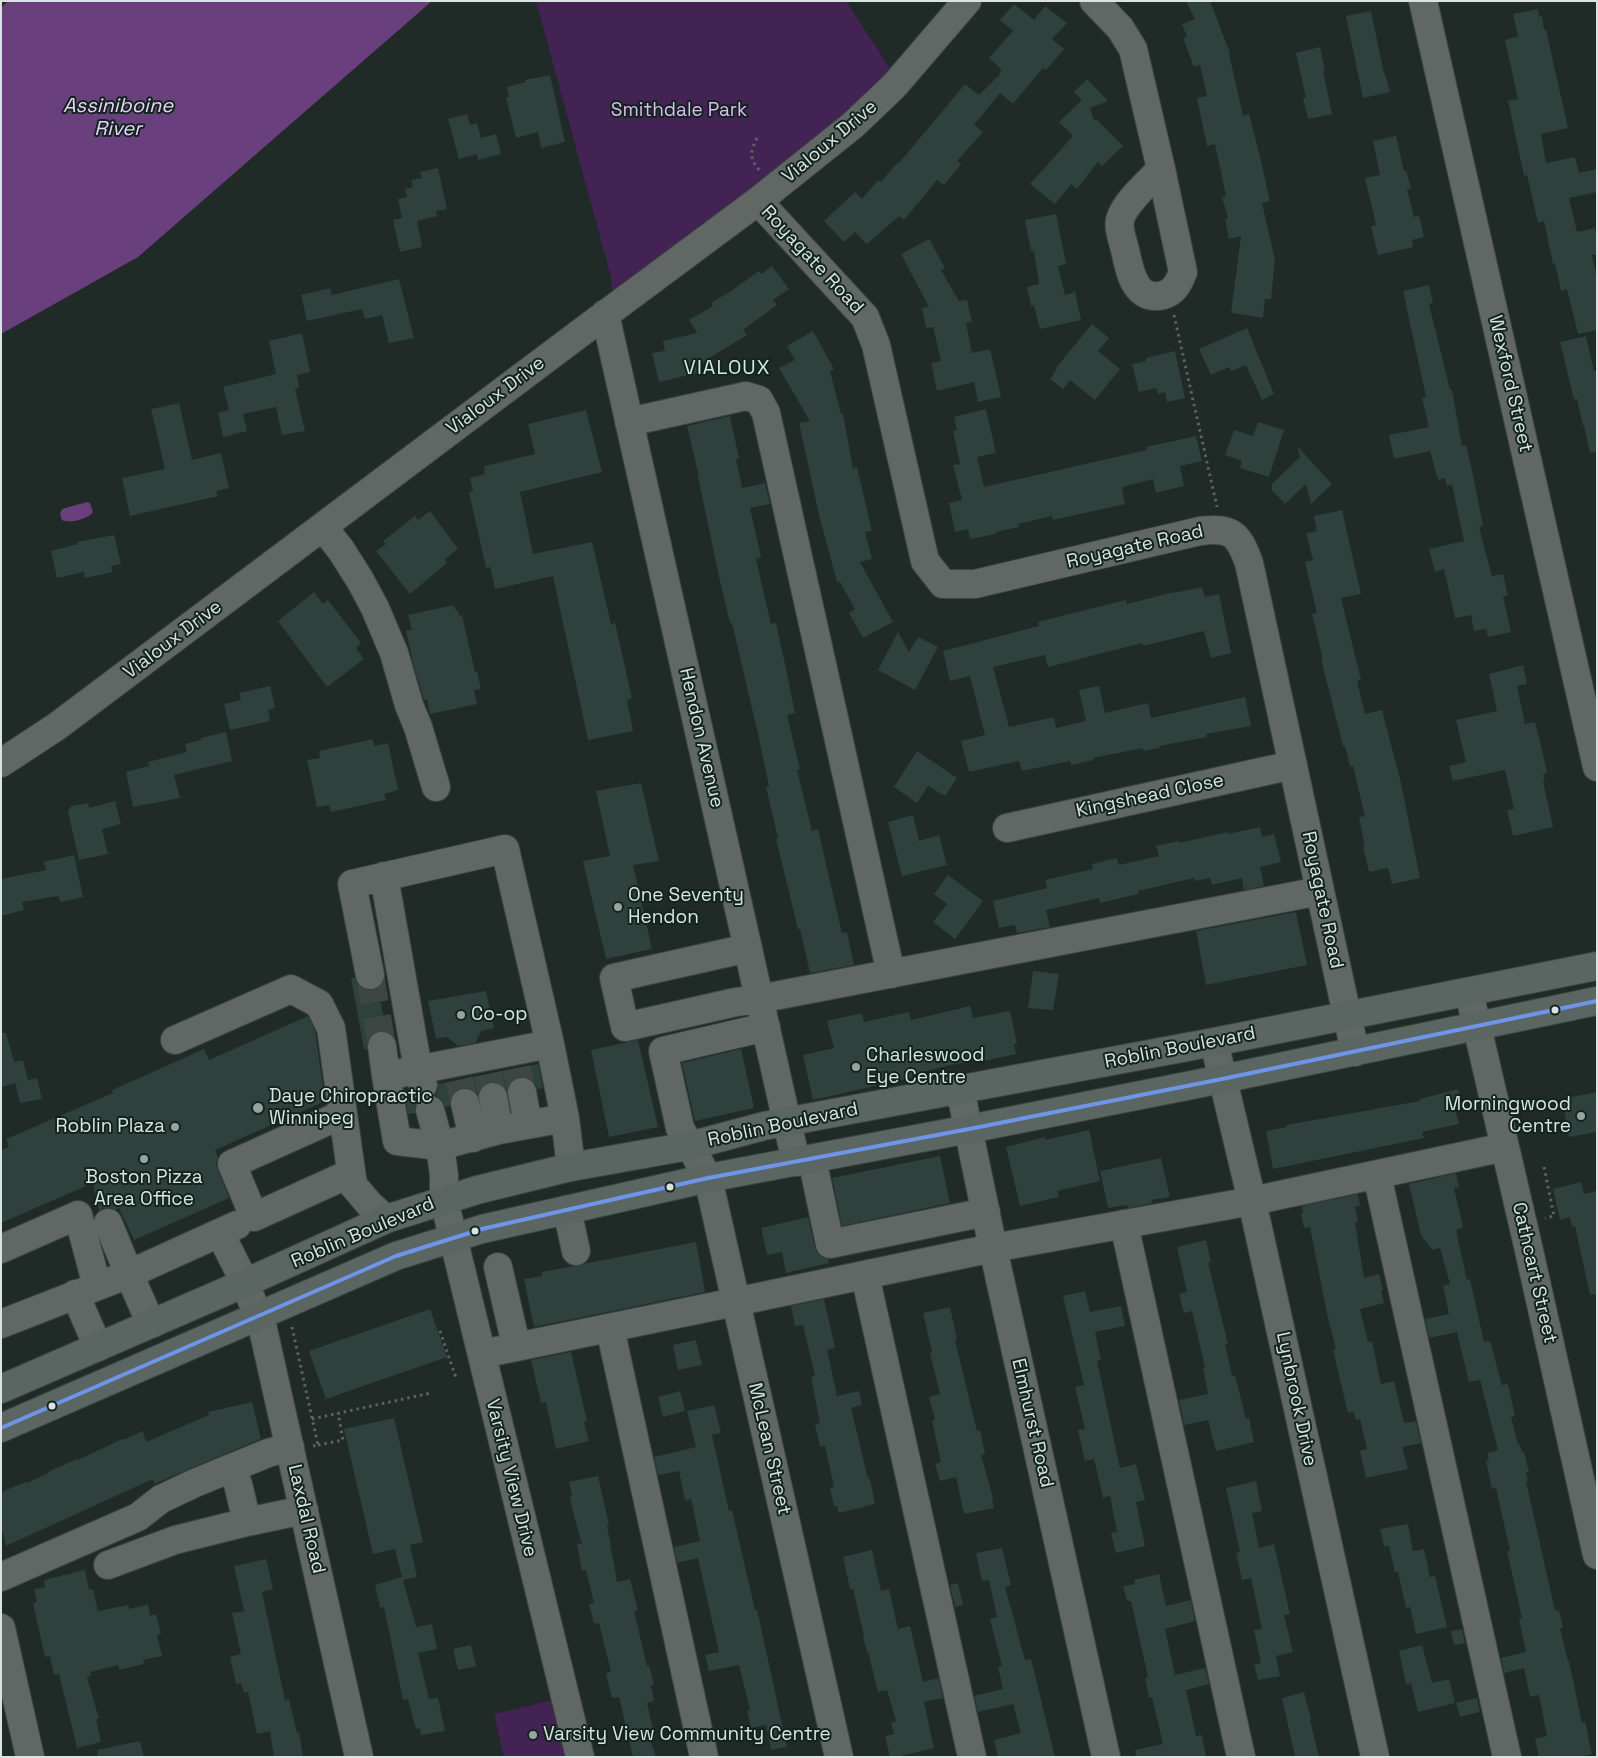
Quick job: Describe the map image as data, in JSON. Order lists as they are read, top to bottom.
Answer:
{
  "streets": {
    "main road": ["Roblin Boulevard"],
    "street": [
      "Vialoux Drive",
      "Royagate Road",
      "Wexford Street",
      "Hendon Avenue",
      "Kingshead Close",
      "Cathcart Street",
      "Lynbrook Drive",
      "Elmhurst Road",
      "McLean Street",
      "Varsity View Drive",
      "Laxdal Road"
    ]
  },
  "crossings": [
    ["Vialoux Drive", "Royagate Road"],
    ["Vialoux Drive", "Hendon Avenue"],
    ["Royagate Road", "Kingshead Close"],
    ["Royagate Road", "Roblin Boulevard"],
    ["Hendon Avenue", "Roblin Boulevard"],
    ["Hendon Avenue", "Elmhurst Road"],
    ["Hendon Avenue", "McLean Street"],
    ["Roblin Boulevard", "Cathcart Street"],
    ["Roblin Boulevard", "Lynbrook Drive"],
    ["Roblin Boulevard", "Elmhurst Road"],
    ["Roblin Boulevard", "McLean Street"],
    ["Roblin Boulevard", "Varsity View Drive"],
    ["Roblin Boulevard", "Laxdal Road"]
  ],
  "districts": ["VIALOUX"],
  "water": ["Assiniboine River"],
  "parks": ["Smithdale Park"],
  "places": [
    "One Seventy Hendon",
    "Co-op",
    "Charleswood Eye Centre",
    "Daye Chiropractic Winnipeg",
    "Morningwood Centre",
    "Roblin Plaza",
    "Boston Pizza Area Office",
    "Varsity View Community Centre"
  ]
}
